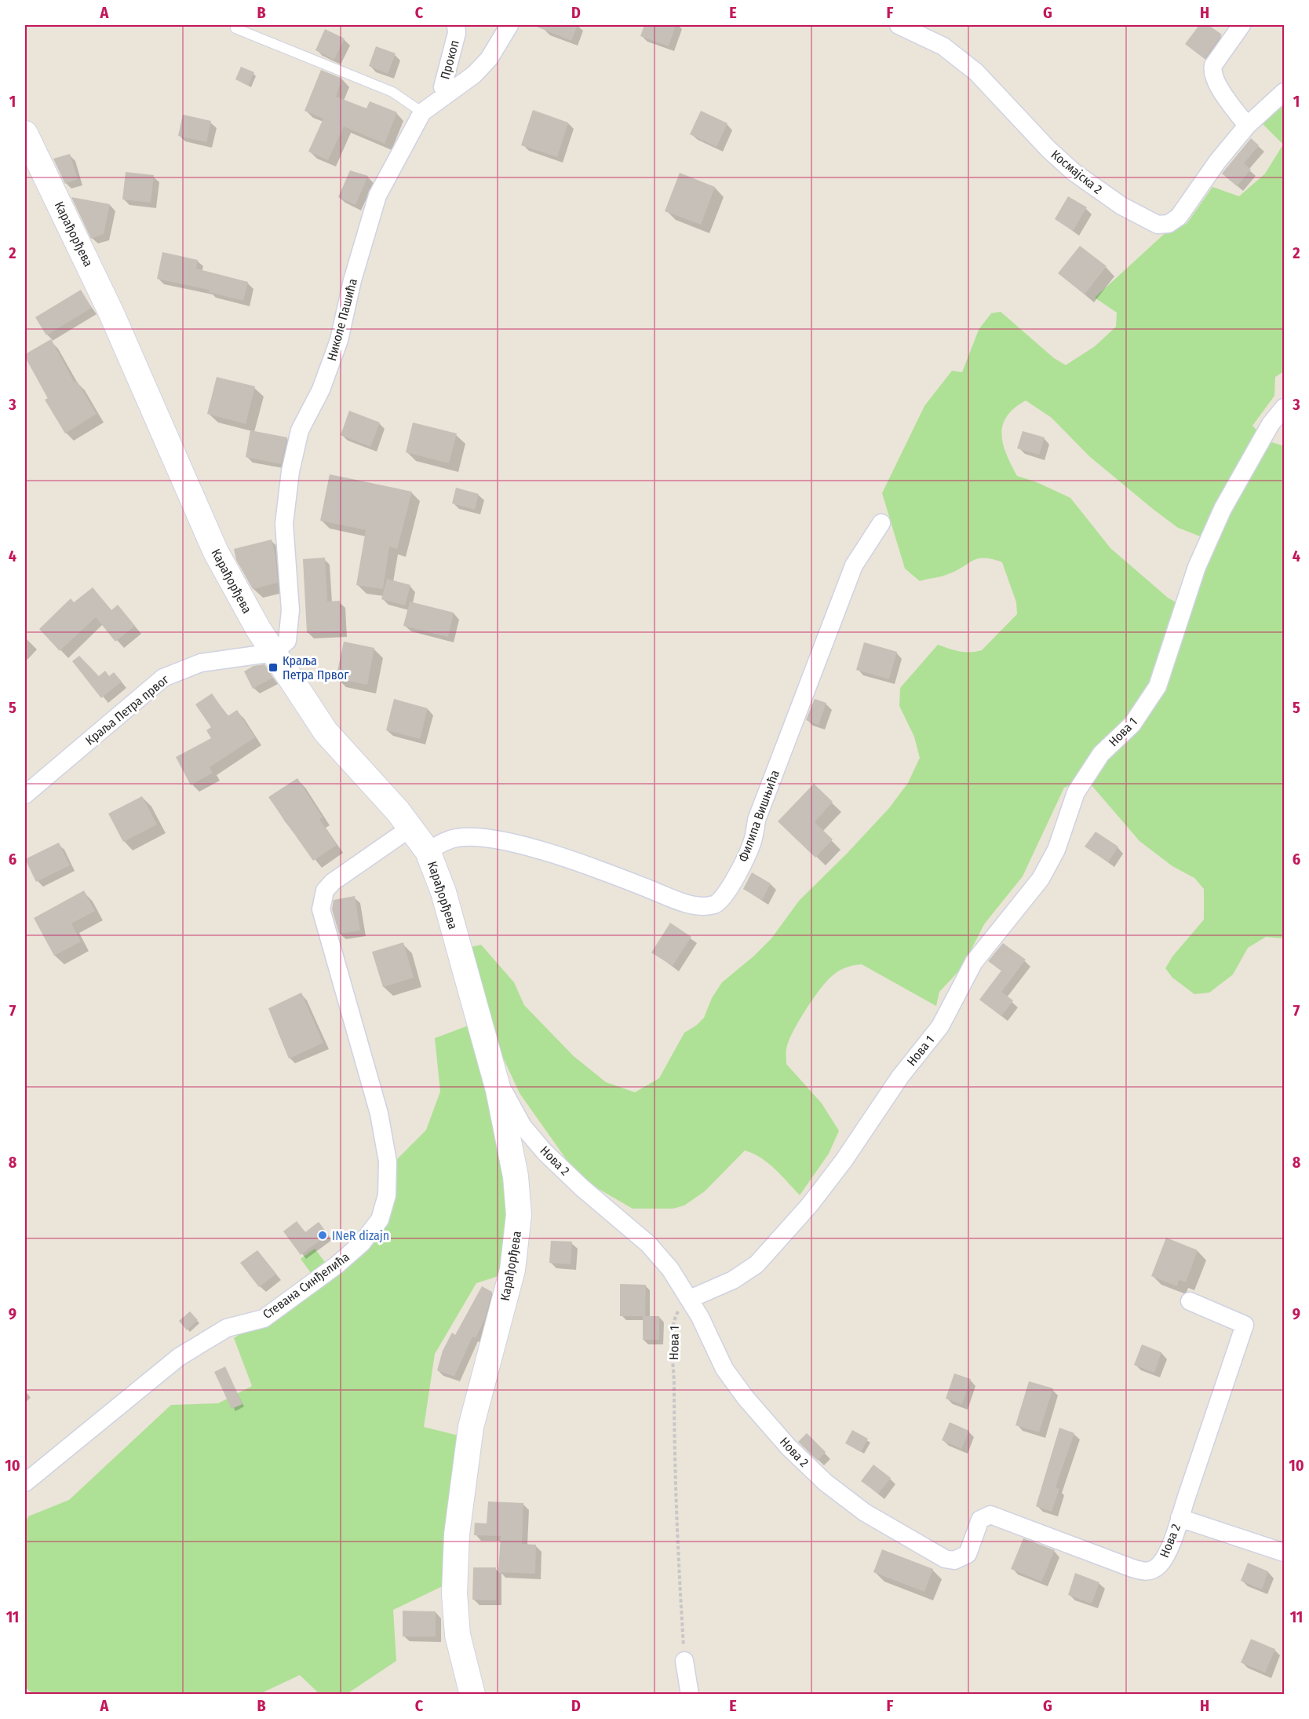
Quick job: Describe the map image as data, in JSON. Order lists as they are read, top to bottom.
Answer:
{
  "streets": {
    "street": [
      "Прокоп",
      "Космајска 2",
      "Карађорђева",
      "Николе Пашића",
      "Краља Петра првог",
      "Нова 1",
      "Филипа Вишњића",
      "Нова 2",
      "Стевана Синђелића"
    ]
  },
  "crossings": [
    ["Прокоп", "Николе Пашића"],
    ["Карађорђева", "Николе Пашића"],
    ["Карађорђева", "Краља Петра првог"],
    ["Карађорђева", "Филипа Вишњића"],
    ["Карађорђева", "Нова 2"],
    ["Карађорђева", "Стевана Синђелића"],
    ["Николе Пашића", "Краља Петра првог"],
    ["Нова 1", "Нова 2"]
  ],
  "places": {
    "transit": ["Краља Петра Првог"],
    "other": ["INeR dizajn"]
  },
  "grid": {
    "columns": [
      "A",
      "B",
      "C",
      "D",
      "E",
      "F",
      "G",
      "H"
    ],
    "rows": [
      "1",
      "2",
      "3",
      "4",
      "5",
      "6",
      "7",
      "8",
      "9",
      "10",
      "11"
    ]
  }
}
